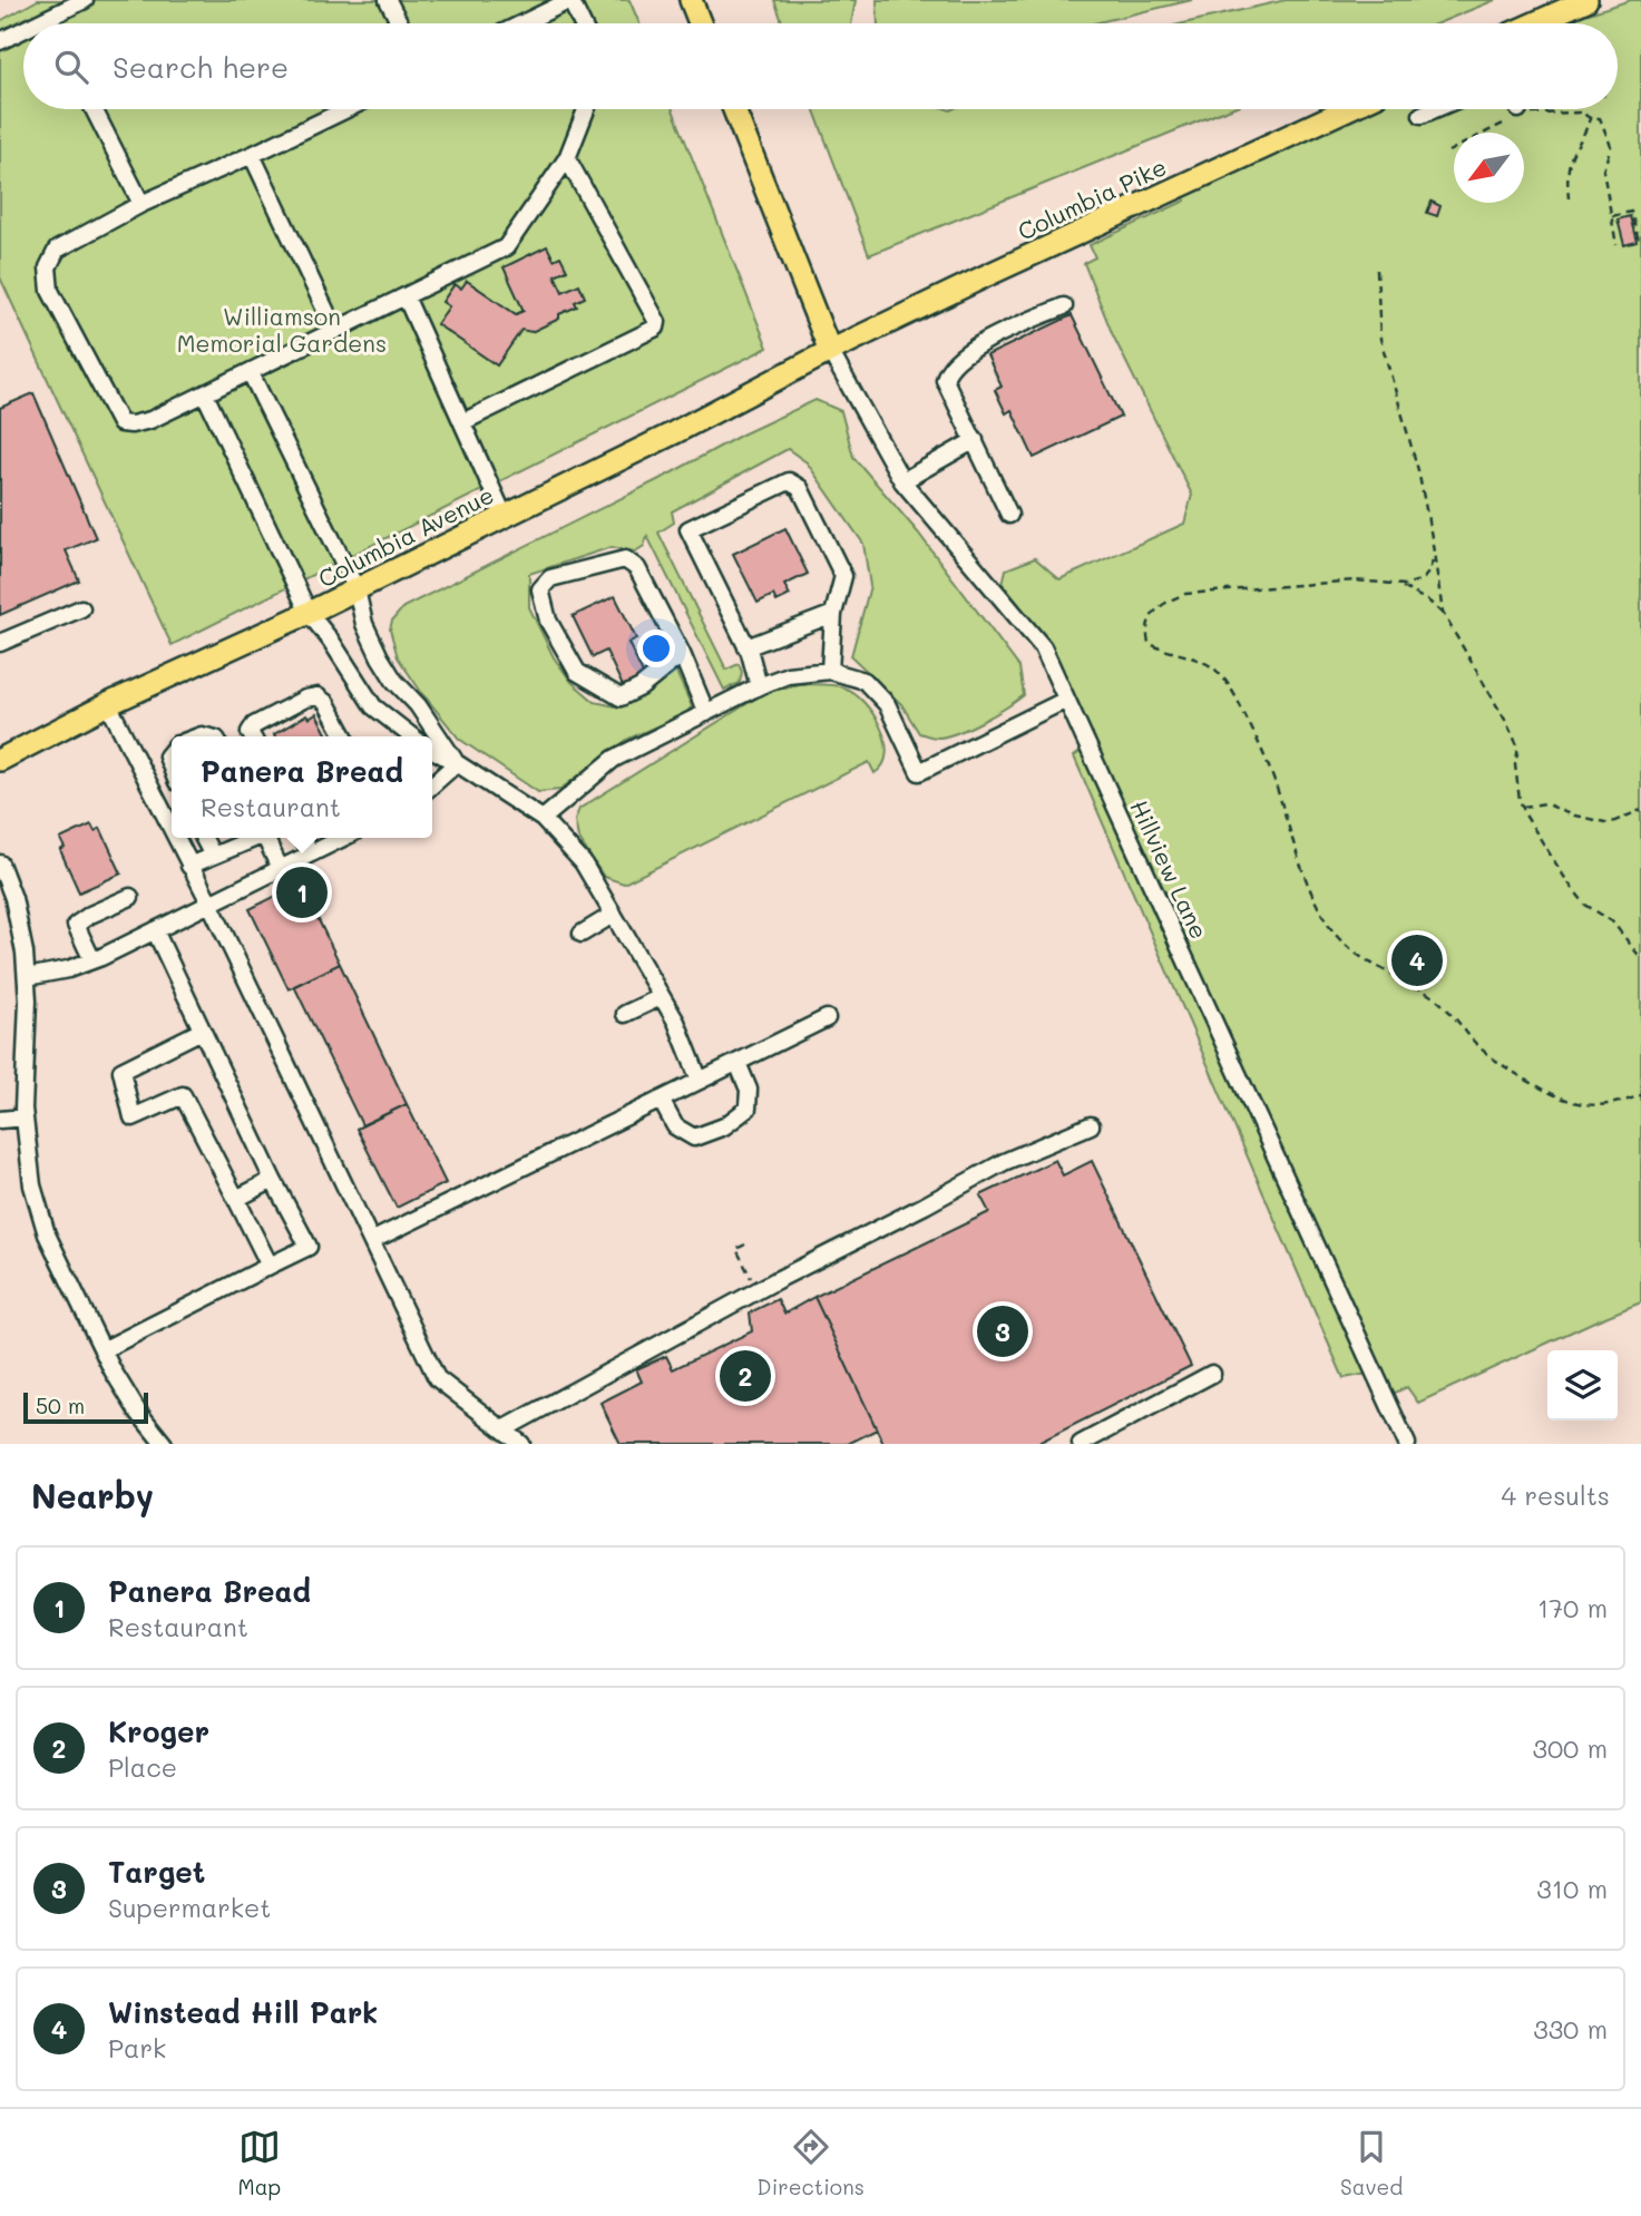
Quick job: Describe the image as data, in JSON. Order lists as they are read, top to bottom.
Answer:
{
  "streets": {
    "main road": ["Columbia Pike", "Columbia Avenue"],
    "street": ["Hillview Lane"]
  },
  "crossings": [
    ["Columbia Pike", "Columbia Avenue"],
    ["Columbia Pike", "Hillview Lane"],
    ["Columbia Avenue", "Hillview Lane"]
  ],
  "parks": ["Williamson Memorial Gardens"],
  "scale_bar": "50 m",
  "north": "bottom left",
  "page": {
    "search": "Search here",
    "popup": ["Panera Bread", "Restaurant"],
    "pins": [
      "1",
      "4",
      "3",
      "2"
    ],
    "scale": "50 m",
    "heading": ["Nearby", "4 results"],
    "list": [
      {
        "mark": "1",
        "name": "Panera Bread",
        "note": "Restaurant",
        "value": "170 m"
      },
      {
        "mark": "2",
        "name": "Kroger",
        "note": "Place",
        "value": "300 m"
      },
      {
        "mark": "3",
        "name": "Target",
        "note": "Supermarket",
        "value": "310 m"
      },
      {
        "mark": "4",
        "name": "Winstead Hill Park",
        "note": "Park",
        "value": "330 m"
      }
    ],
    "nav": ["Map", "Directions", "Saved"]
  }
}
